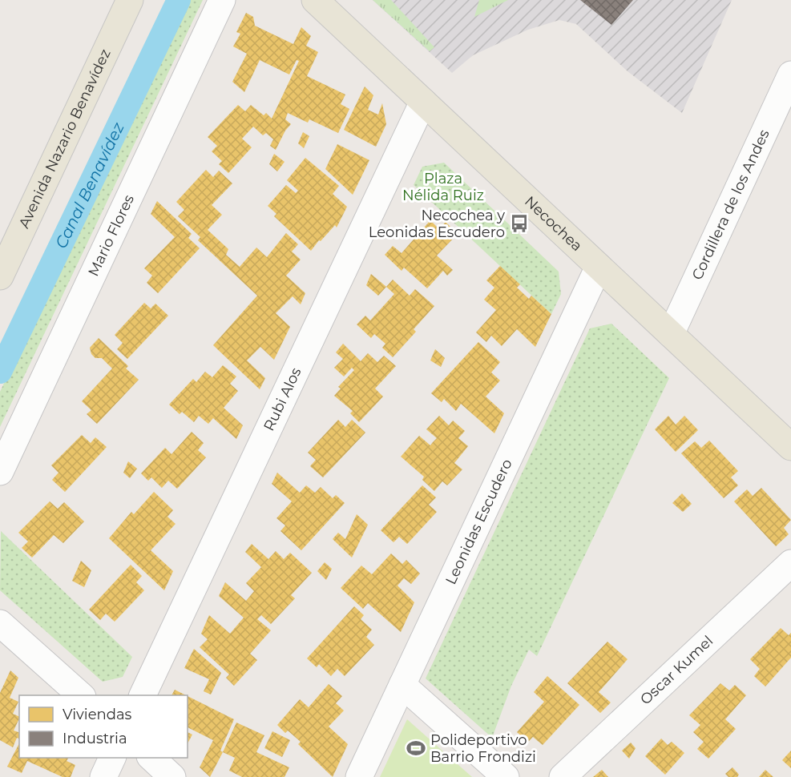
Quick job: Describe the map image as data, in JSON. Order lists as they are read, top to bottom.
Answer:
{
  "streets": {
    "main road": ["Avenida Nazario Benavídez", "Necochea"],
    "street": [
      "Cordillera de los Andes",
      "Mario Flores",
      "Rubi Alos",
      "Leonidas Escudero",
      "Oscar Kumel"
    ]
  },
  "crossings": [
    ["Cordillera de los Andes", "Necochea"],
    ["Necochea", "Rubi Alos"],
    ["Necochea", "Leonidas Escudero"]
  ],
  "water": ["Canal Benavídez"],
  "parks": ["Plaza Nélida Ruiz"],
  "places": {
    "bus stop": ["Necochea y Leonidas Escudero"],
    "sports": ["Polideportivo Barrio Frondizi"]
  },
  "legend": ["Viviendas", "Industria"]
}
